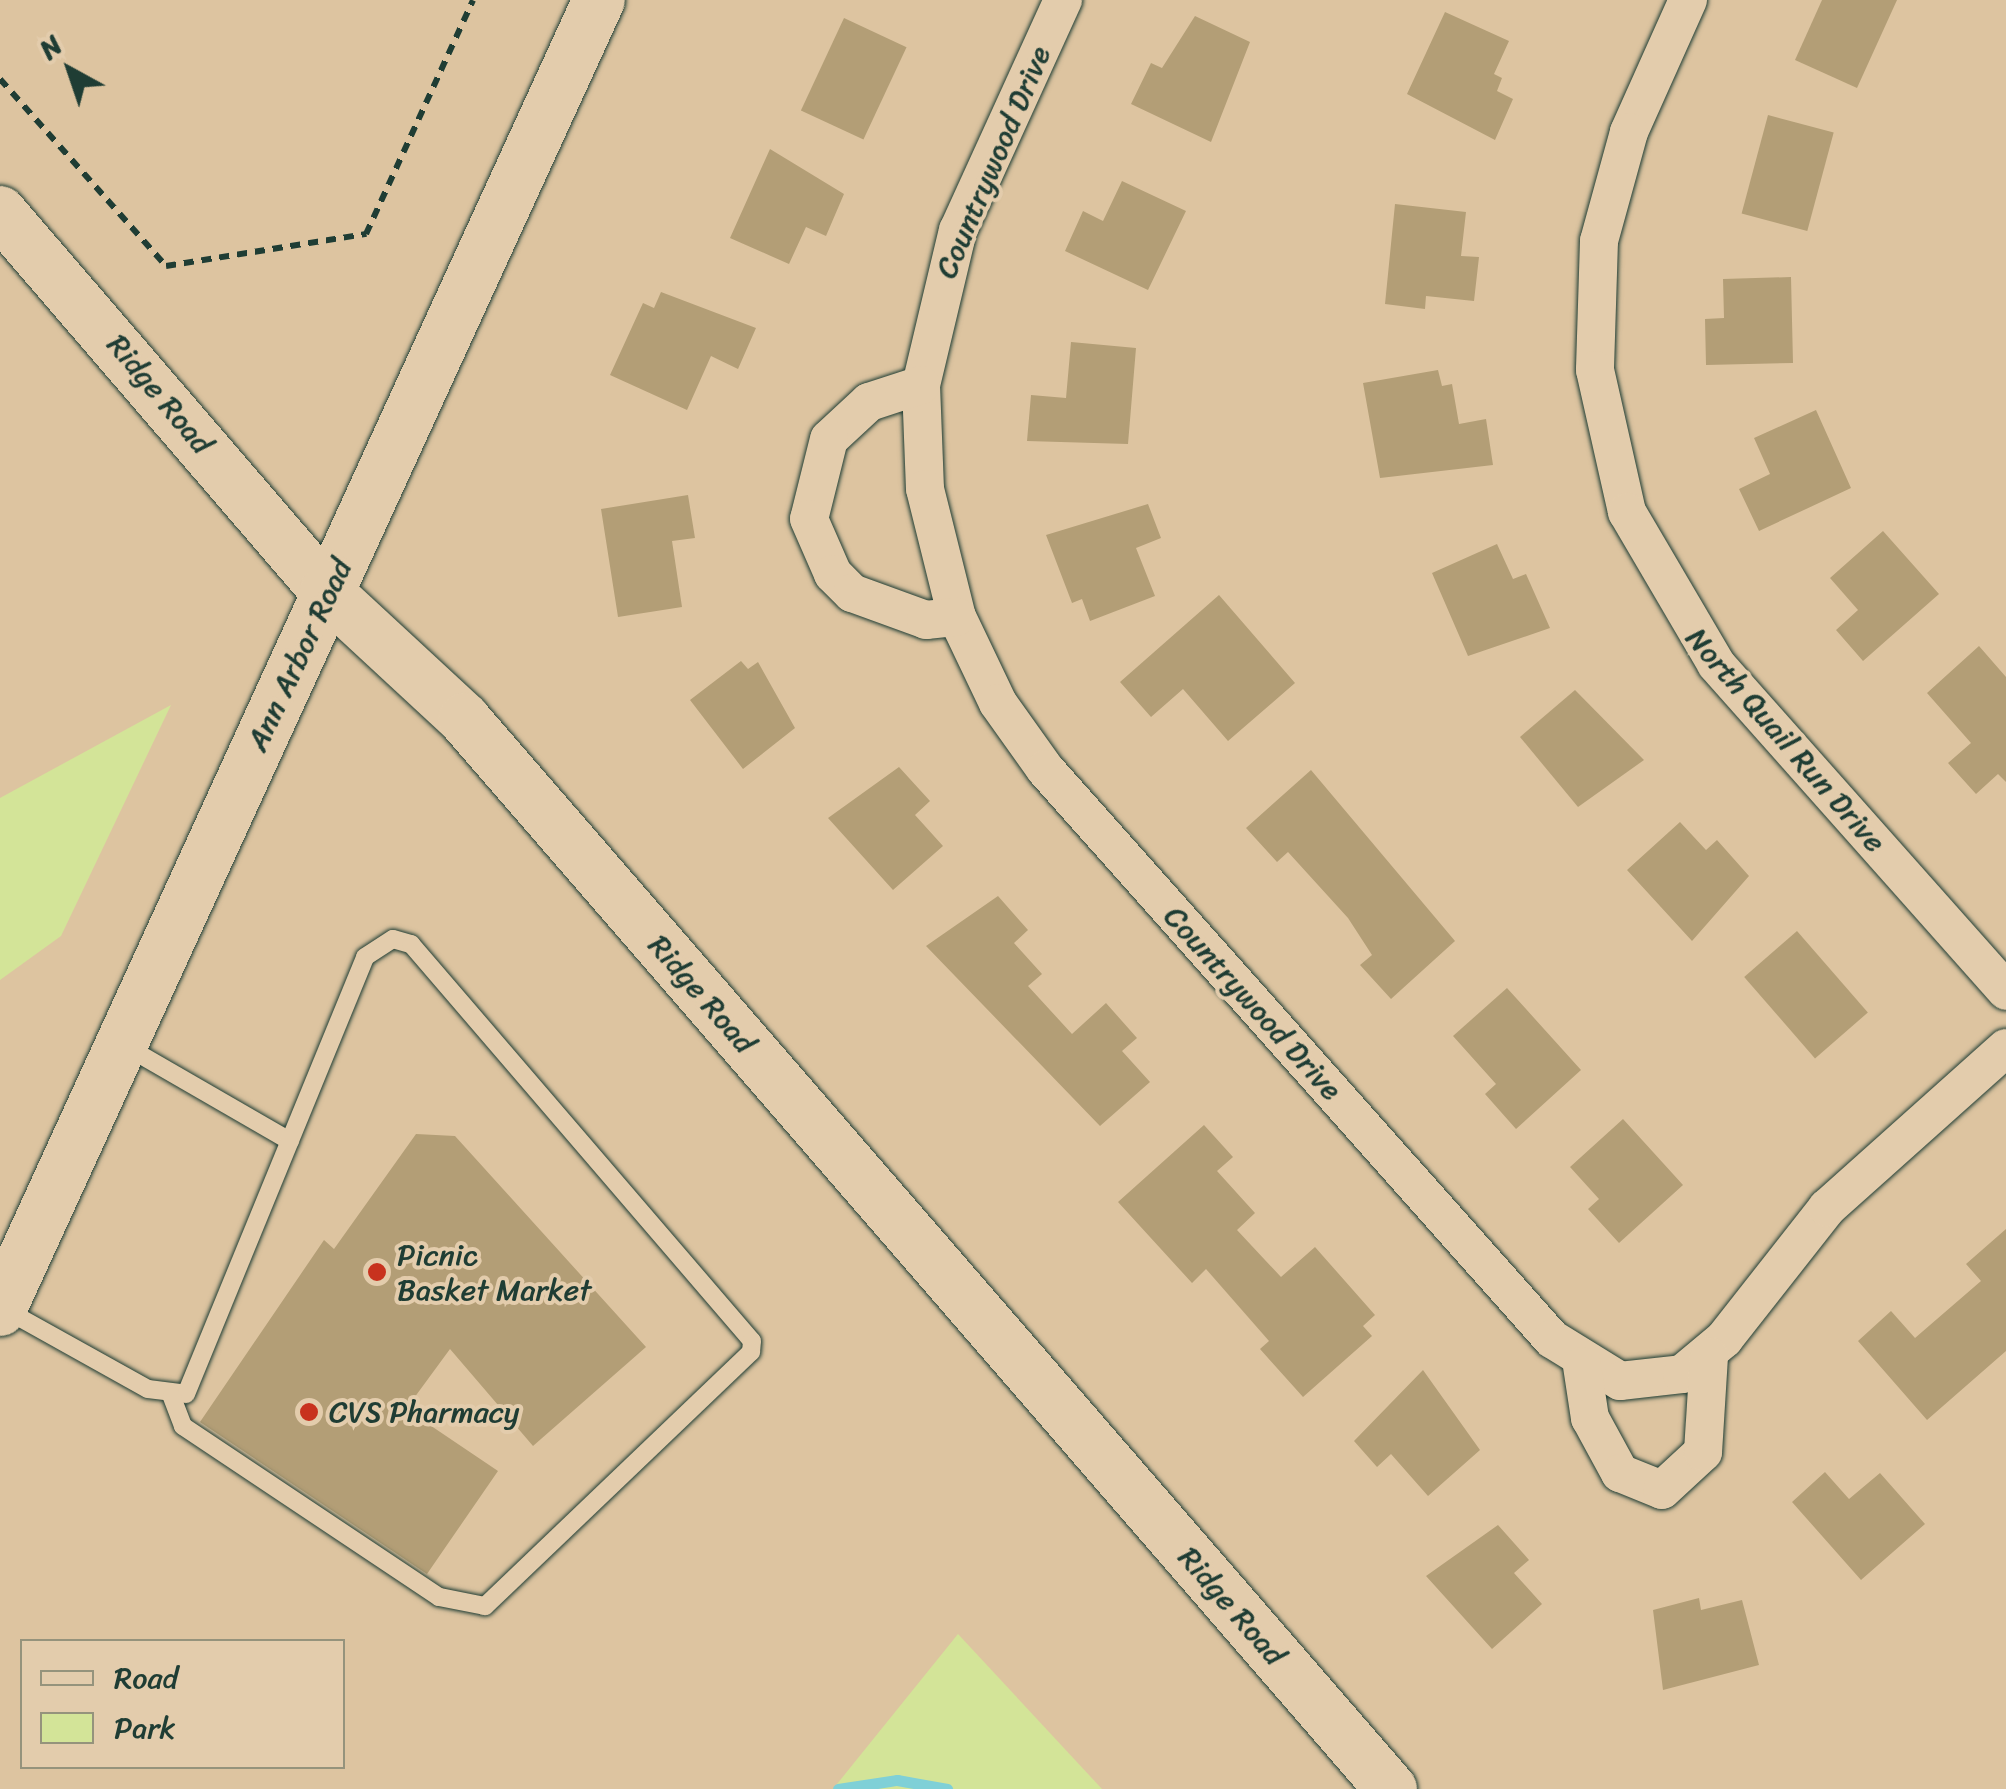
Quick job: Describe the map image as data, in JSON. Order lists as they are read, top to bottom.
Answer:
{
  "streets": {
    "street": [
      "Countrywood Drive",
      "Ridge Road",
      "Ann Arbor Road",
      "North Quail Run Drive"
    ]
  },
  "crossings": [
    ["Ridge Road", "Ann Arbor Road"]
  ],
  "places": ["Picnic Basket Market", "CVS Pharmacy"],
  "legend": ["Road", "Park"],
  "north": "top left"
}
